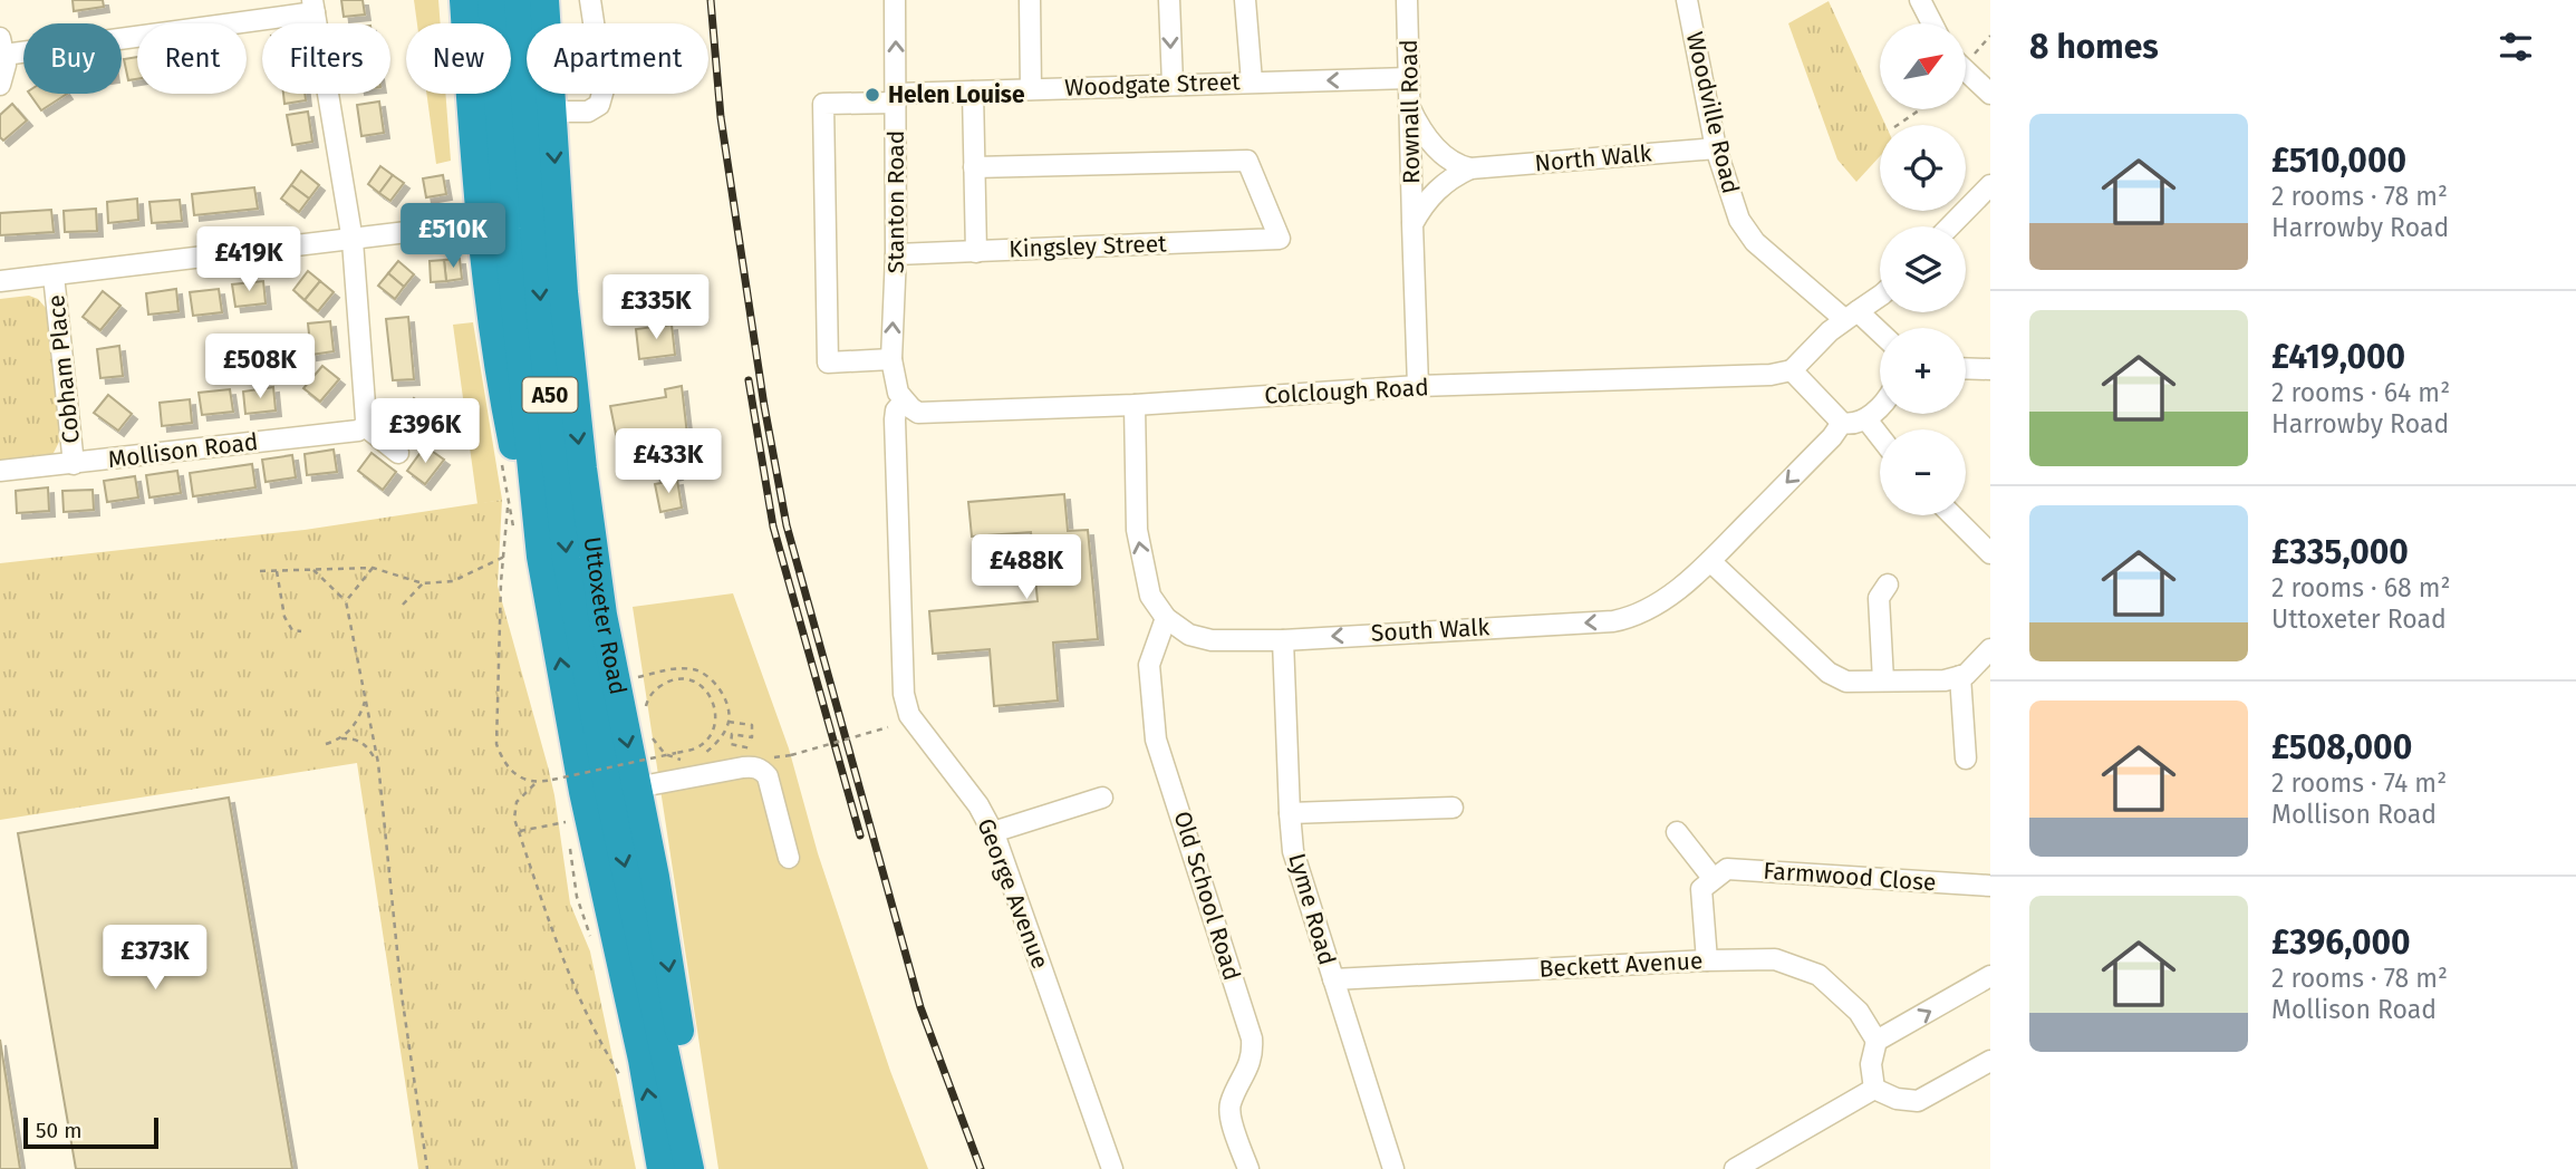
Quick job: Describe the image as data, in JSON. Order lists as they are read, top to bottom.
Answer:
{
  "streets": {
    "highway": ["A50", "Uttoxeter Road"],
    "street": [
      "Woodgate Street",
      "Rownall Road",
      "Woodville Road",
      "North Walk",
      "Stanton Road",
      "Kingsley Street",
      "Cobham Place",
      "Colclough Road",
      "Mollison Road",
      "South Walk",
      "Farmwood Close",
      "George Avenue",
      "Old School Road",
      "Lyme Road",
      "Beckett Avenue"
    ]
  },
  "crossings": [
    ["Woodgate Street", "Rownall Road"],
    ["Woodgate Street", "Stanton Road"],
    ["Rownall Road", "North Walk"],
    ["Woodville Road", "North Walk"],
    ["Stanton Road", "Kingsley Street"],
    ["Stanton Road", "Colclough Road"],
    ["Stanton Road", "George Avenue"],
    ["Cobham Place", "Mollison Road"],
    ["Colclough Road", "George Avenue"],
    ["South Walk", "Old School Road"],
    ["South Walk", "Lyme Road"],
    ["Lyme Road", "Beckett Avenue"]
  ],
  "one_way": ["South Walk"],
  "places": ["Helen Louise"],
  "scale_bar": "50 m",
  "north": "top right",
  "page": {
    "heading": "8 homes",
    "map_buttons": ["+", "−"],
    "chip": [
      "Buy",
      "Rent",
      "Filters",
      "New",
      "Apartment"
    ],
    "list": [
      {
        "name": "£510,000",
        "note": "2 rooms · 78 m² · Harrowby Road"
      },
      {
        "name": "£419,000",
        "note": "2 rooms · 64 m² · Harrowby Road"
      },
      {
        "name": "£335,000",
        "note": "2 rooms · 68 m² · Uttoxeter Road"
      },
      {
        "name": "£508,000",
        "note": "2 rooms · 74 m² · Mollison Road"
      },
      {
        "name": "£396,000",
        "note": "2 rooms · 78 m² · Mollison Road"
      }
    ],
    "price": [
      "£510K",
      "£419K",
      "£335K",
      "£508K",
      "£396K",
      "£433K",
      "£488K",
      "£373K"
    ],
    "scale": "50 m"
  }
}
